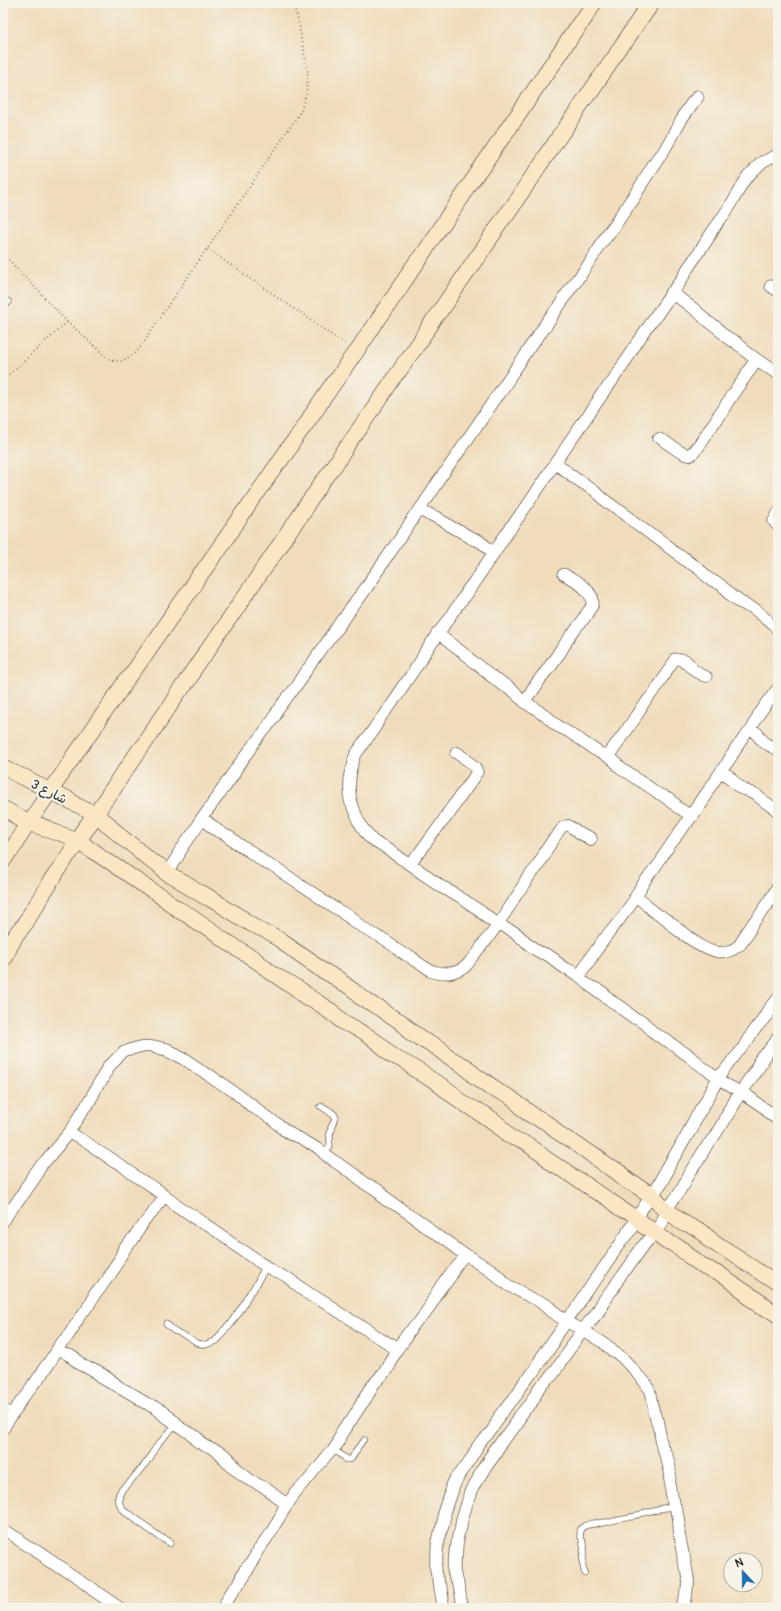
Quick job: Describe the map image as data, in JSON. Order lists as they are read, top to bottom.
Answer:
{
  "streets": {
    "street": ["شارع 3"]
  },
  "north": "top"
}
